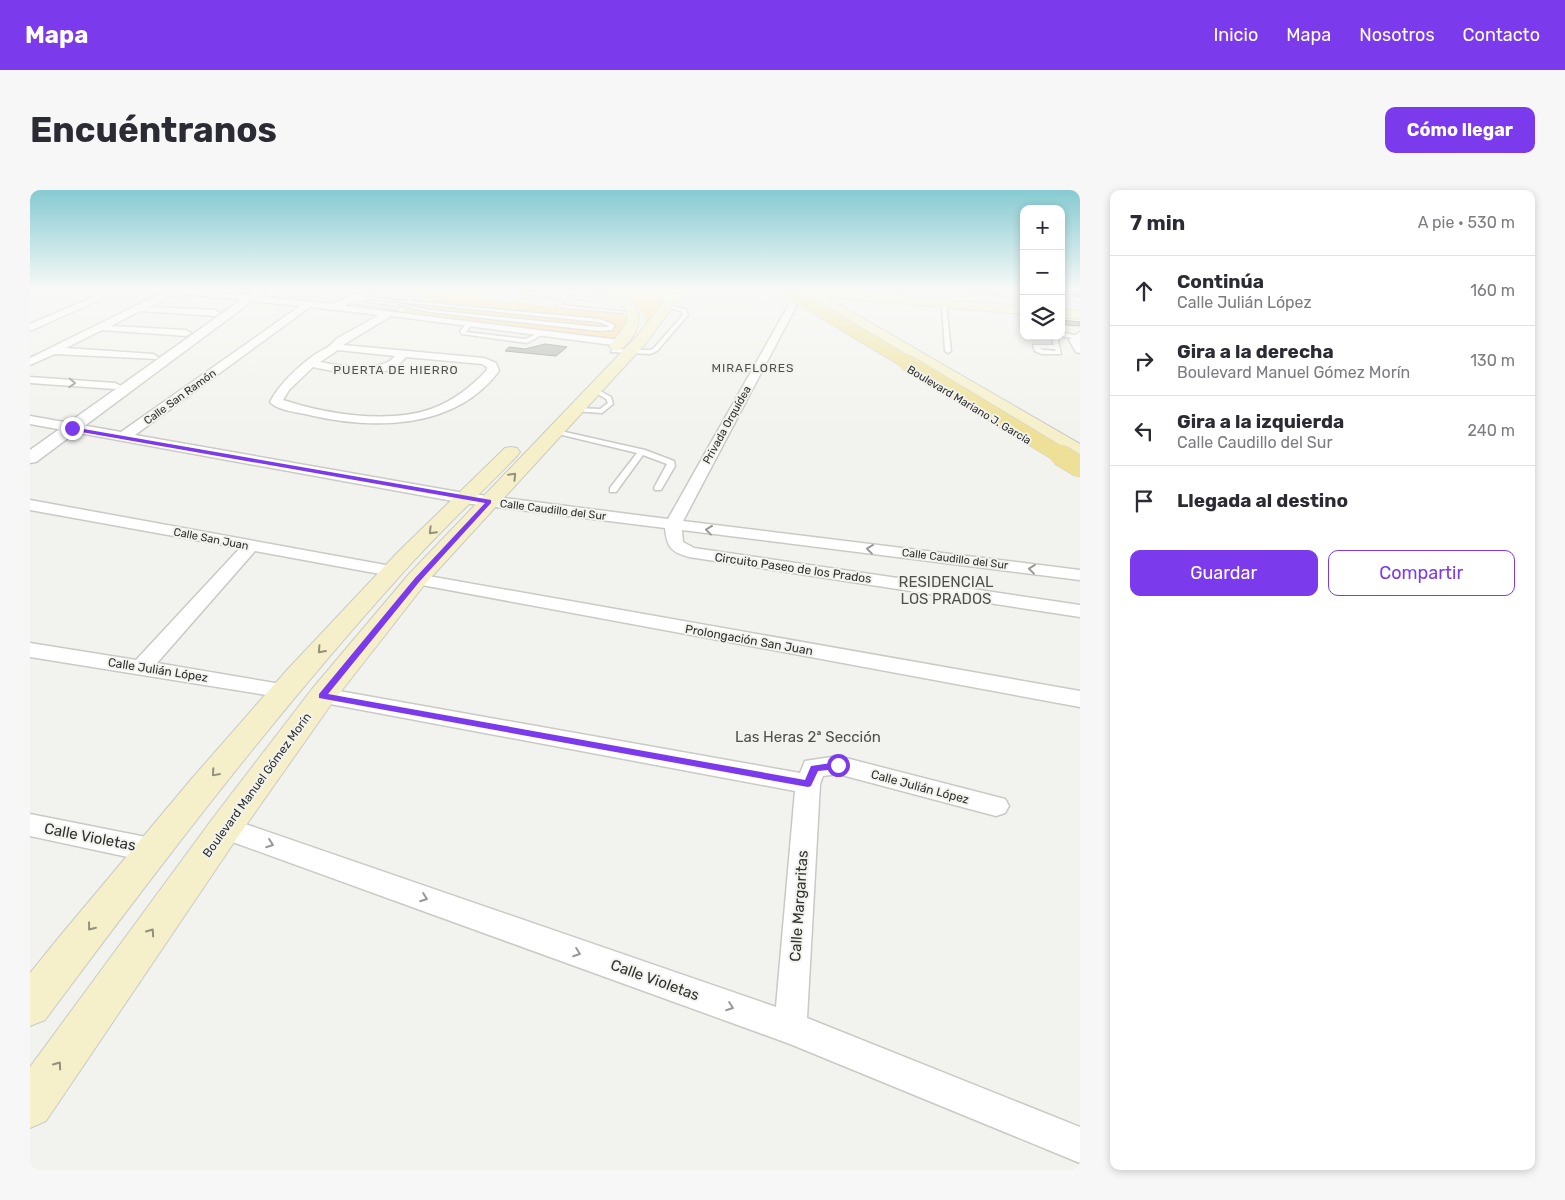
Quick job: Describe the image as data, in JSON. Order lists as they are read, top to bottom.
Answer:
{
  "streets": {
    "main road": ["Boulevard Mariano J. García", "Boulevard Manuel Gómez Morín"],
    "street": [
      "Calle San Ramón",
      "Privada Orquídea",
      "Calle Caudillo del Sur",
      "Calle San Juan",
      "Circuito Paseo de los Prados",
      "Prolongación San Juan",
      "Calle Julián López",
      "Calle Violetas",
      "Calle Margaritas"
    ]
  },
  "crossings": [
    ["Calle San Ramón", "Calle Caudillo del Sur"],
    ["Privada Orquídea", "Calle Caudillo del Sur"],
    ["Privada Orquídea", "Circuito Paseo de los Prados"],
    ["Calle Caudillo del Sur", "Circuito Paseo de los Prados"],
    ["Calle Caudillo del Sur", "Boulevard Manuel Gómez Morín"],
    ["Calle San Juan", "Boulevard Manuel Gómez Morín"],
    ["Prolongación San Juan", "Boulevard Manuel Gómez Morín"],
    ["Calle Julián López", "Boulevard Manuel Gómez Morín"],
    ["Calle Julián López", "Calle Margaritas"],
    ["Boulevard Manuel Gómez Morín", "Calle Violetas"],
    ["Calle Violetas", "Calle Margaritas"]
  ],
  "one_way": ["Calle Caudillo del Sur"],
  "districts": [
    "MIRAFLORES",
    "PUERTA DE HIERRO",
    "RESIDENCIAL LOS PRADOS",
    "Las Heras 2ª Sección"
  ],
  "page": {
    "header": "Mapa",
    "nav": [
      "Inicio",
      "Mapa",
      "Nosotros",
      "Contacto"
    ],
    "buttons": [
      "Cómo llegar",
      ["Guardar", "Compartir"]
    ],
    "title": "Encuéntranos",
    "heading": ["7 min", "A pie · 530 m"],
    "map_buttons": ["+", "−"],
    "list": [
      ["Continúa", "Calle Julián López", "160 m"],
      ["Gira a la derecha", "Boulevard Manuel Gómez Morín", "130 m"],
      ["Gira a la izquierda", "Calle Caudillo del Sur", "240 m"],
      "Llegada al destino"
    ]
  }
}
